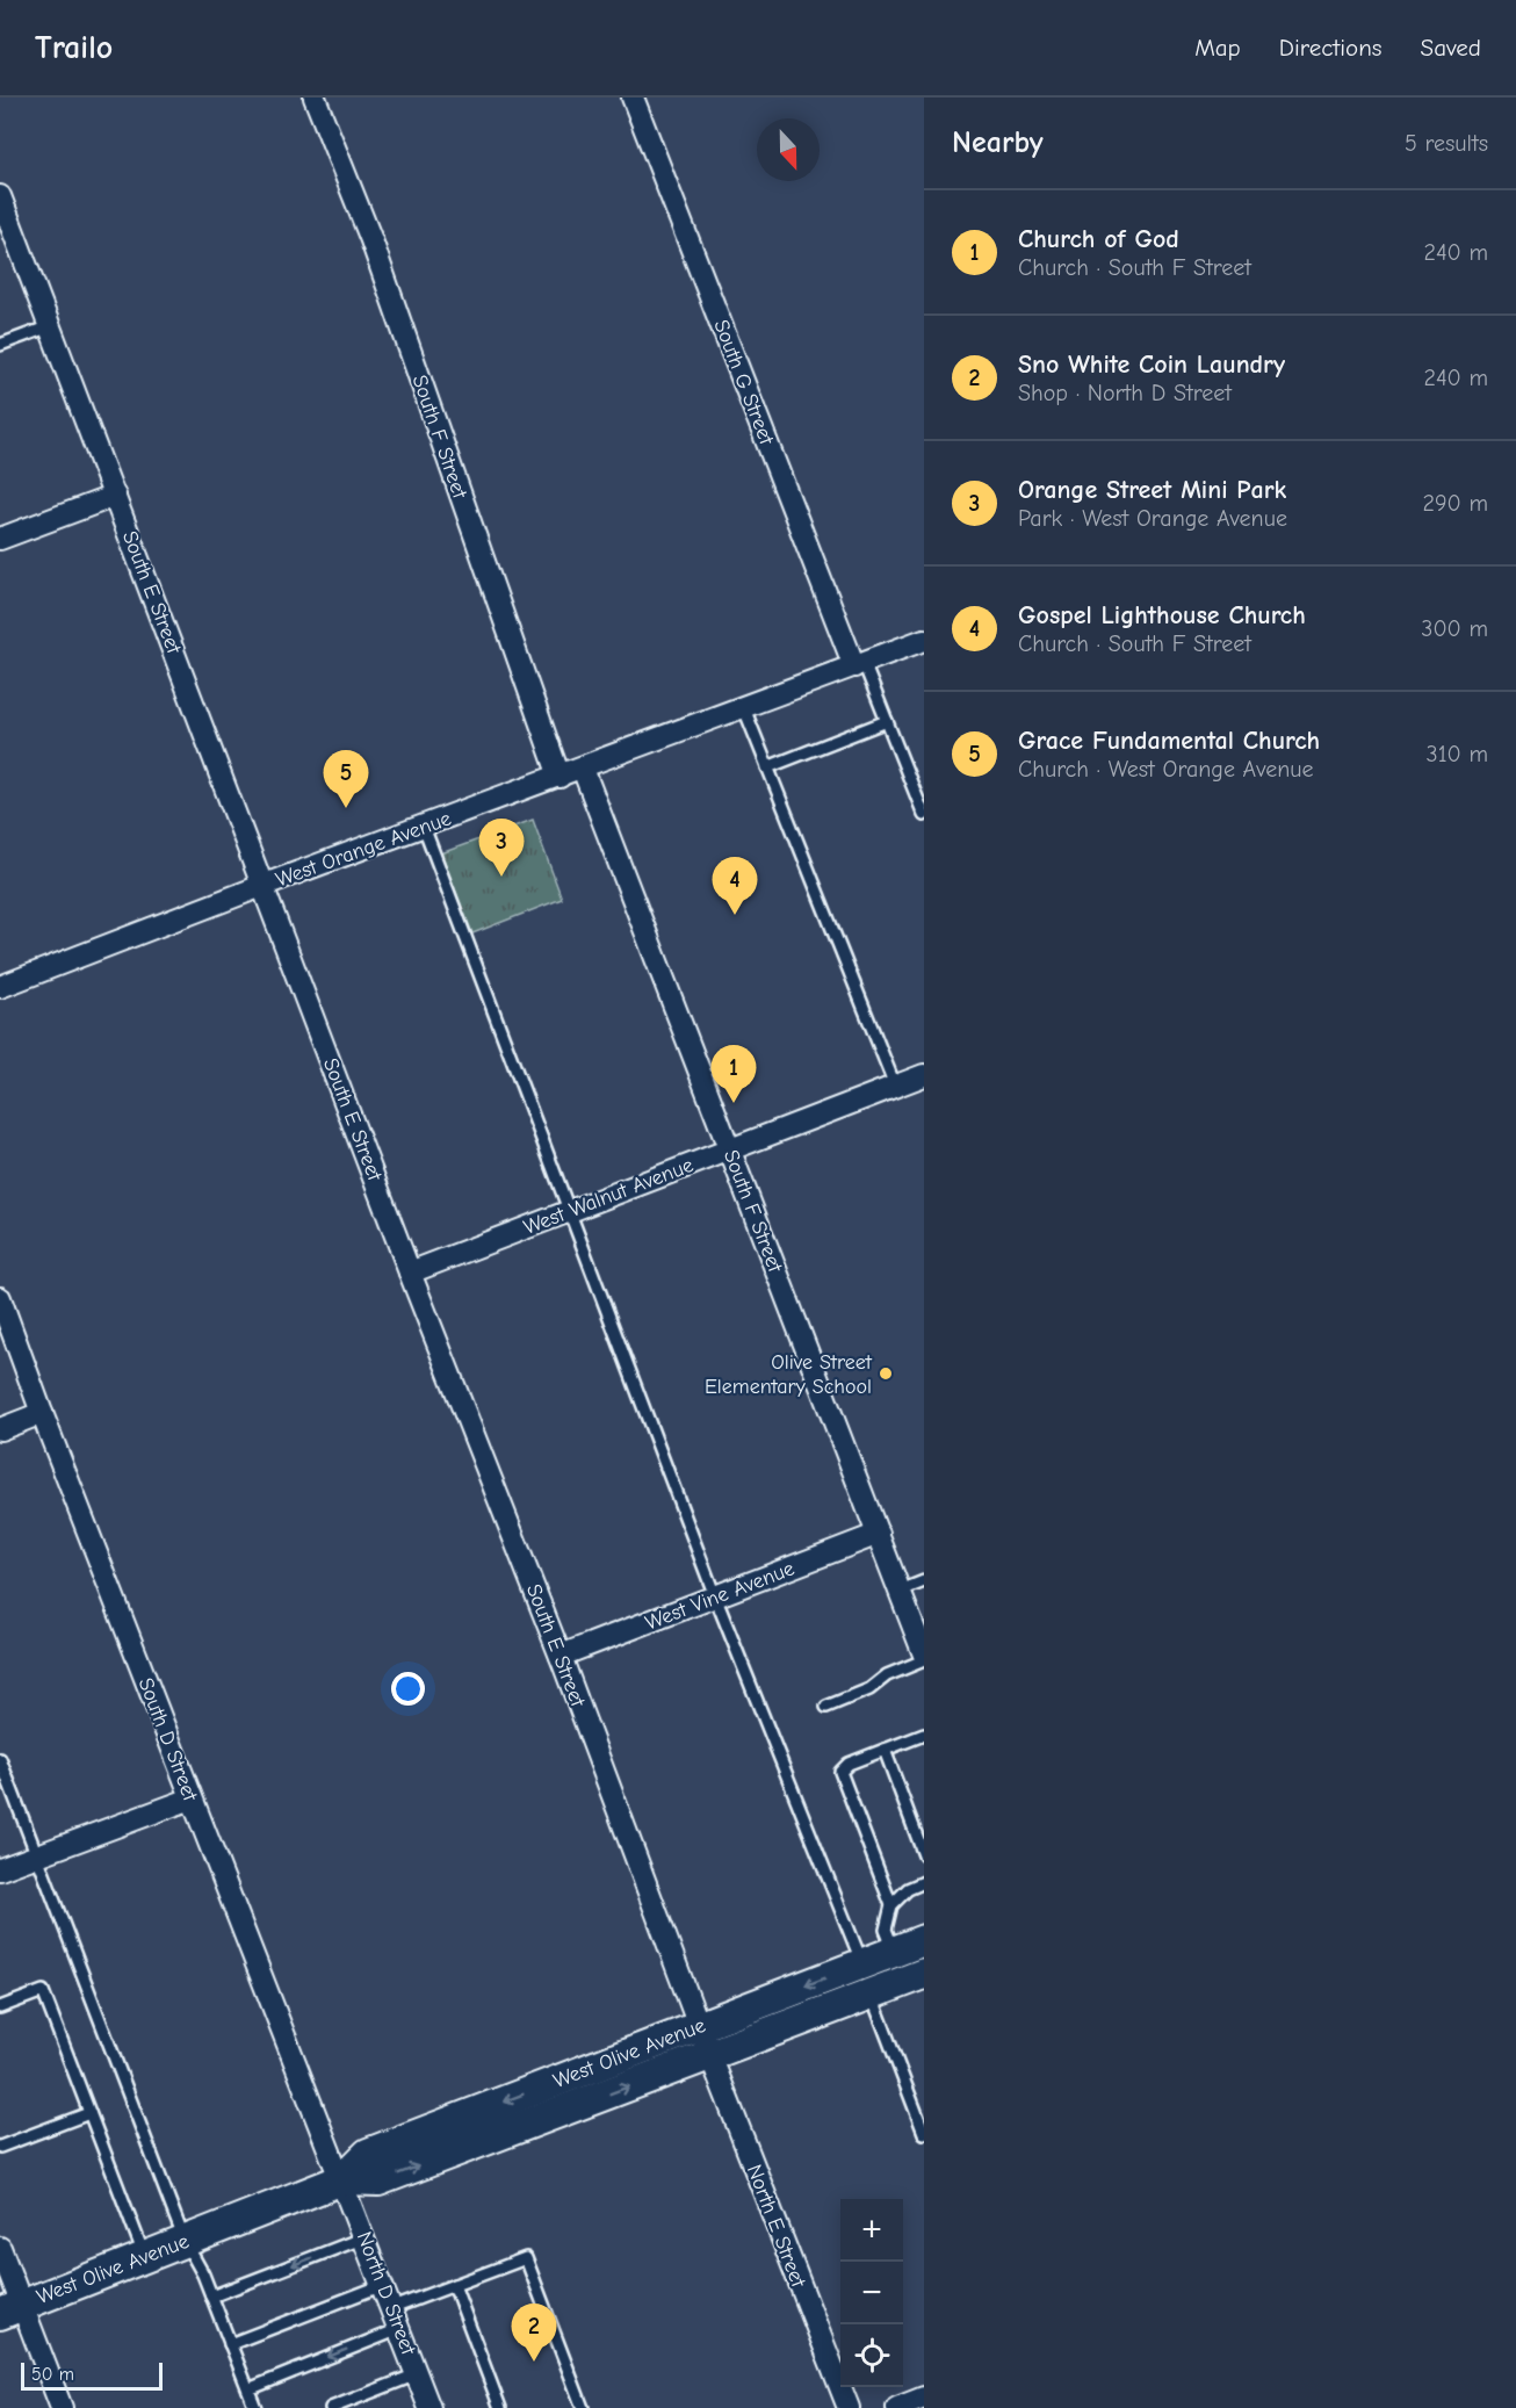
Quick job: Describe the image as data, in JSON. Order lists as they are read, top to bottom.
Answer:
{
  "streets": {
    "main road": ["West Olive Avenue"],
    "street": [
      "South G Street",
      "South F Street",
      "South E Street",
      "West Orange Avenue",
      "West Walnut Avenue",
      "West Vine Avenue",
      "South D Street",
      "North E Street",
      "North D Street"
    ]
  },
  "crossings": [
    ["South G Street", "West Orange Avenue"],
    ["South F Street", "West Orange Avenue"],
    ["South F Street", "West Walnut Avenue"],
    ["South F Street", "West Vine Avenue"],
    ["South E Street", "West Orange Avenue"],
    ["South E Street", "West Walnut Avenue"],
    ["South E Street", "West Vine Avenue"],
    ["South E Street", "West Olive Avenue"],
    ["South E Street", "North E Street"],
    ["South D Street", "West Olive Avenue"],
    ["South D Street", "North D Street"],
    ["West Olive Avenue", "North E Street"],
    ["West Olive Avenue", "North D Street"]
  ],
  "places": ["Olive Street Elementary School"],
  "scale_bar": "50 m",
  "north": "bottom",
  "page": {
    "header": "Trailo",
    "nav": ["Map", "Directions", "Saved"],
    "heading": ["Nearby", "5 results"],
    "list": [
      {
        "mark": "1",
        "name": "Church of God",
        "note": "Church · South F Street",
        "value": "240 m"
      },
      {
        "mark": "2",
        "name": "Sno White Coin Laundry",
        "note": "Shop · North D Street",
        "value": "240 m"
      },
      {
        "mark": "3",
        "name": "Orange Street Mini Park",
        "note": "Park · West Orange Avenue",
        "value": "290 m"
      },
      {
        "mark": "4",
        "name": "Gospel Lighthouse Church",
        "note": "Church · South F Street",
        "value": "300 m"
      },
      {
        "mark": "5",
        "name": "Grace Fundamental Church",
        "note": "Church · West Orange Avenue",
        "value": "310 m"
      }
    ],
    "pins": [
      "5",
      "3",
      "4",
      "1",
      "2"
    ],
    "map_buttons": ["+", "−"],
    "scale": "50 m"
  }
}
